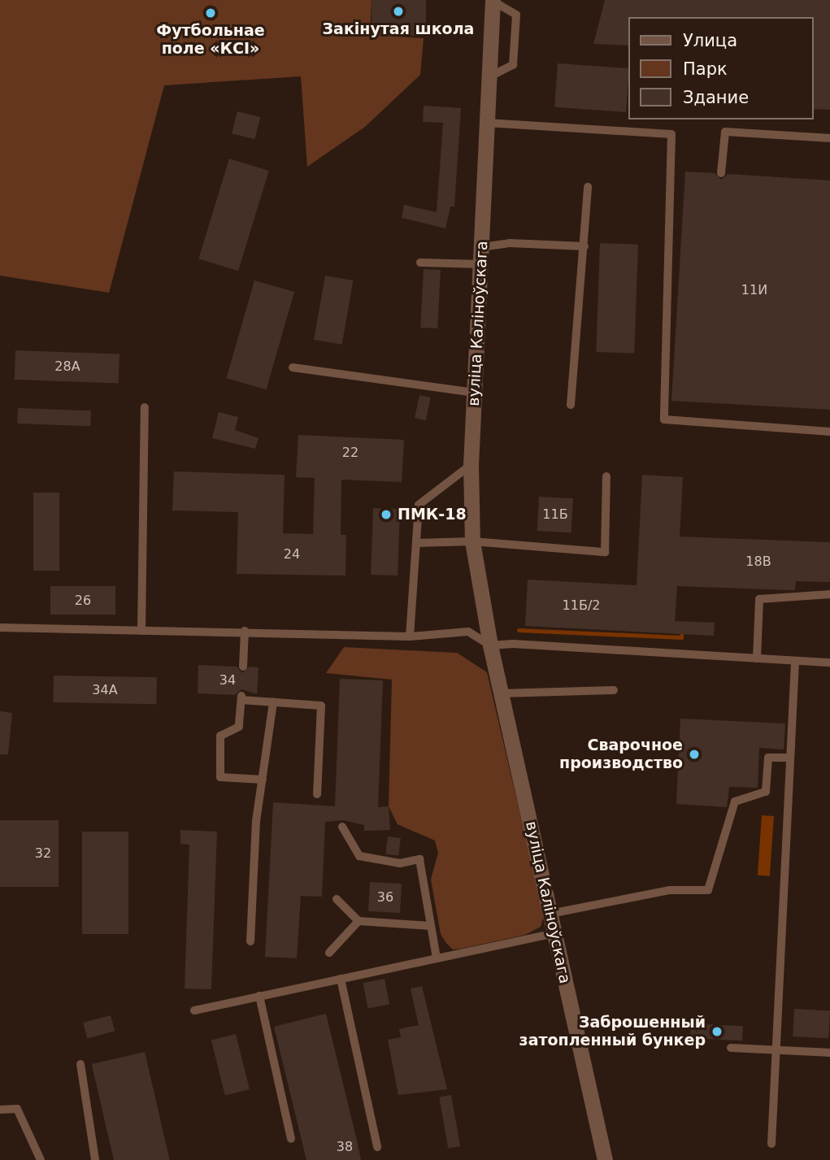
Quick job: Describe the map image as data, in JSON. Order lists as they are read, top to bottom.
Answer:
{
  "streets": {
    "street": ["вуліца Каліноўскага"]
  },
  "places": [
    "Закінутая школа",
    "Футбольнае поле «КСІ»",
    "ПМК-18",
    "Сварочное производство",
    "Заброшенный затопленный бункер"
  ],
  "house_numbers": [
    "11И",
    "28А",
    "22",
    "11Б",
    "24",
    "18В",
    "26",
    "11Б/2",
    "34",
    "34А",
    "32",
    "36",
    "38"
  ],
  "legend": ["Улица", "Парк", "Здание"]
}
